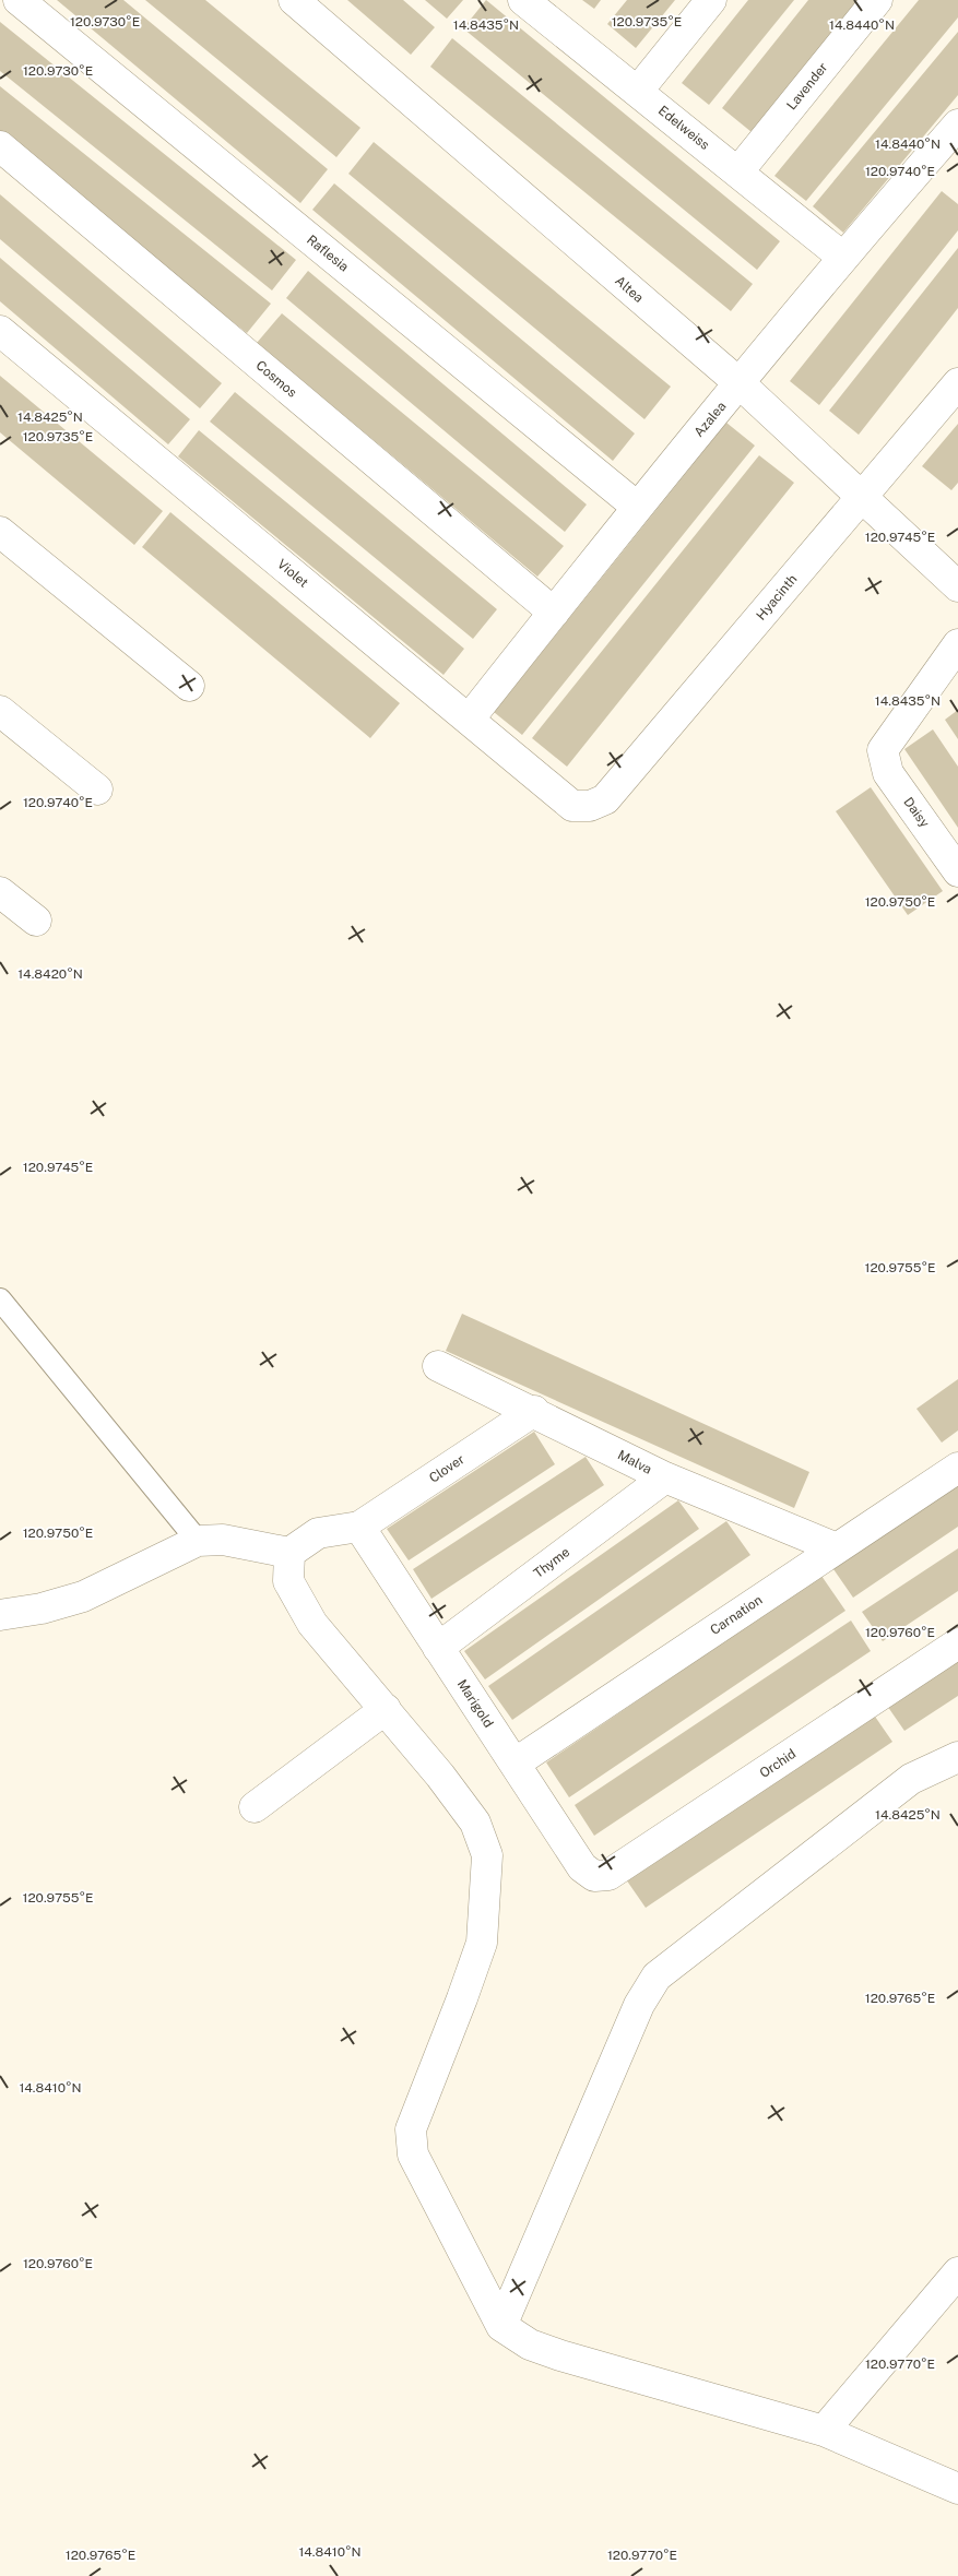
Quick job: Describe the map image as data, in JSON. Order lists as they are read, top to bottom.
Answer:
{
  "streets": {
    "street": [
      "Lavender",
      "Edelweiss",
      "Raflesia",
      "Altea",
      "Cosmos",
      "Azalea",
      "Violet",
      "Hyacinth",
      "Daisy",
      "Malva",
      "Clover",
      "Thyme",
      "Carnation",
      "Marigold",
      "Orchid"
    ]
  },
  "crossings": [
    ["Lavender", "Edelweiss"],
    ["Edelweiss", "Azalea"],
    ["Raflesia", "Azalea"],
    ["Altea", "Azalea"],
    ["Altea", "Hyacinth"],
    ["Cosmos", "Azalea"],
    ["Azalea", "Violet"],
    ["Violet", "Hyacinth"],
    ["Malva", "Clover"],
    ["Malva", "Thyme"],
    ["Malva", "Carnation"],
    ["Clover", "Marigold"],
    ["Thyme", "Marigold"],
    ["Carnation", "Marigold"],
    ["Marigold", "Orchid"]
  ],
  "coordinates": [
    "120.9735°E",
    "120.9730°E",
    "14.8435°N",
    "14.8440°N",
    "120.9740°E",
    "14.8425°N",
    "120.9745°E",
    "120.9750°E",
    "14.8420°N",
    "120.9755°E",
    "120.9760°E",
    "120.9765°E",
    "14.8410°N",
    "120.9770°E"
  ]
}
